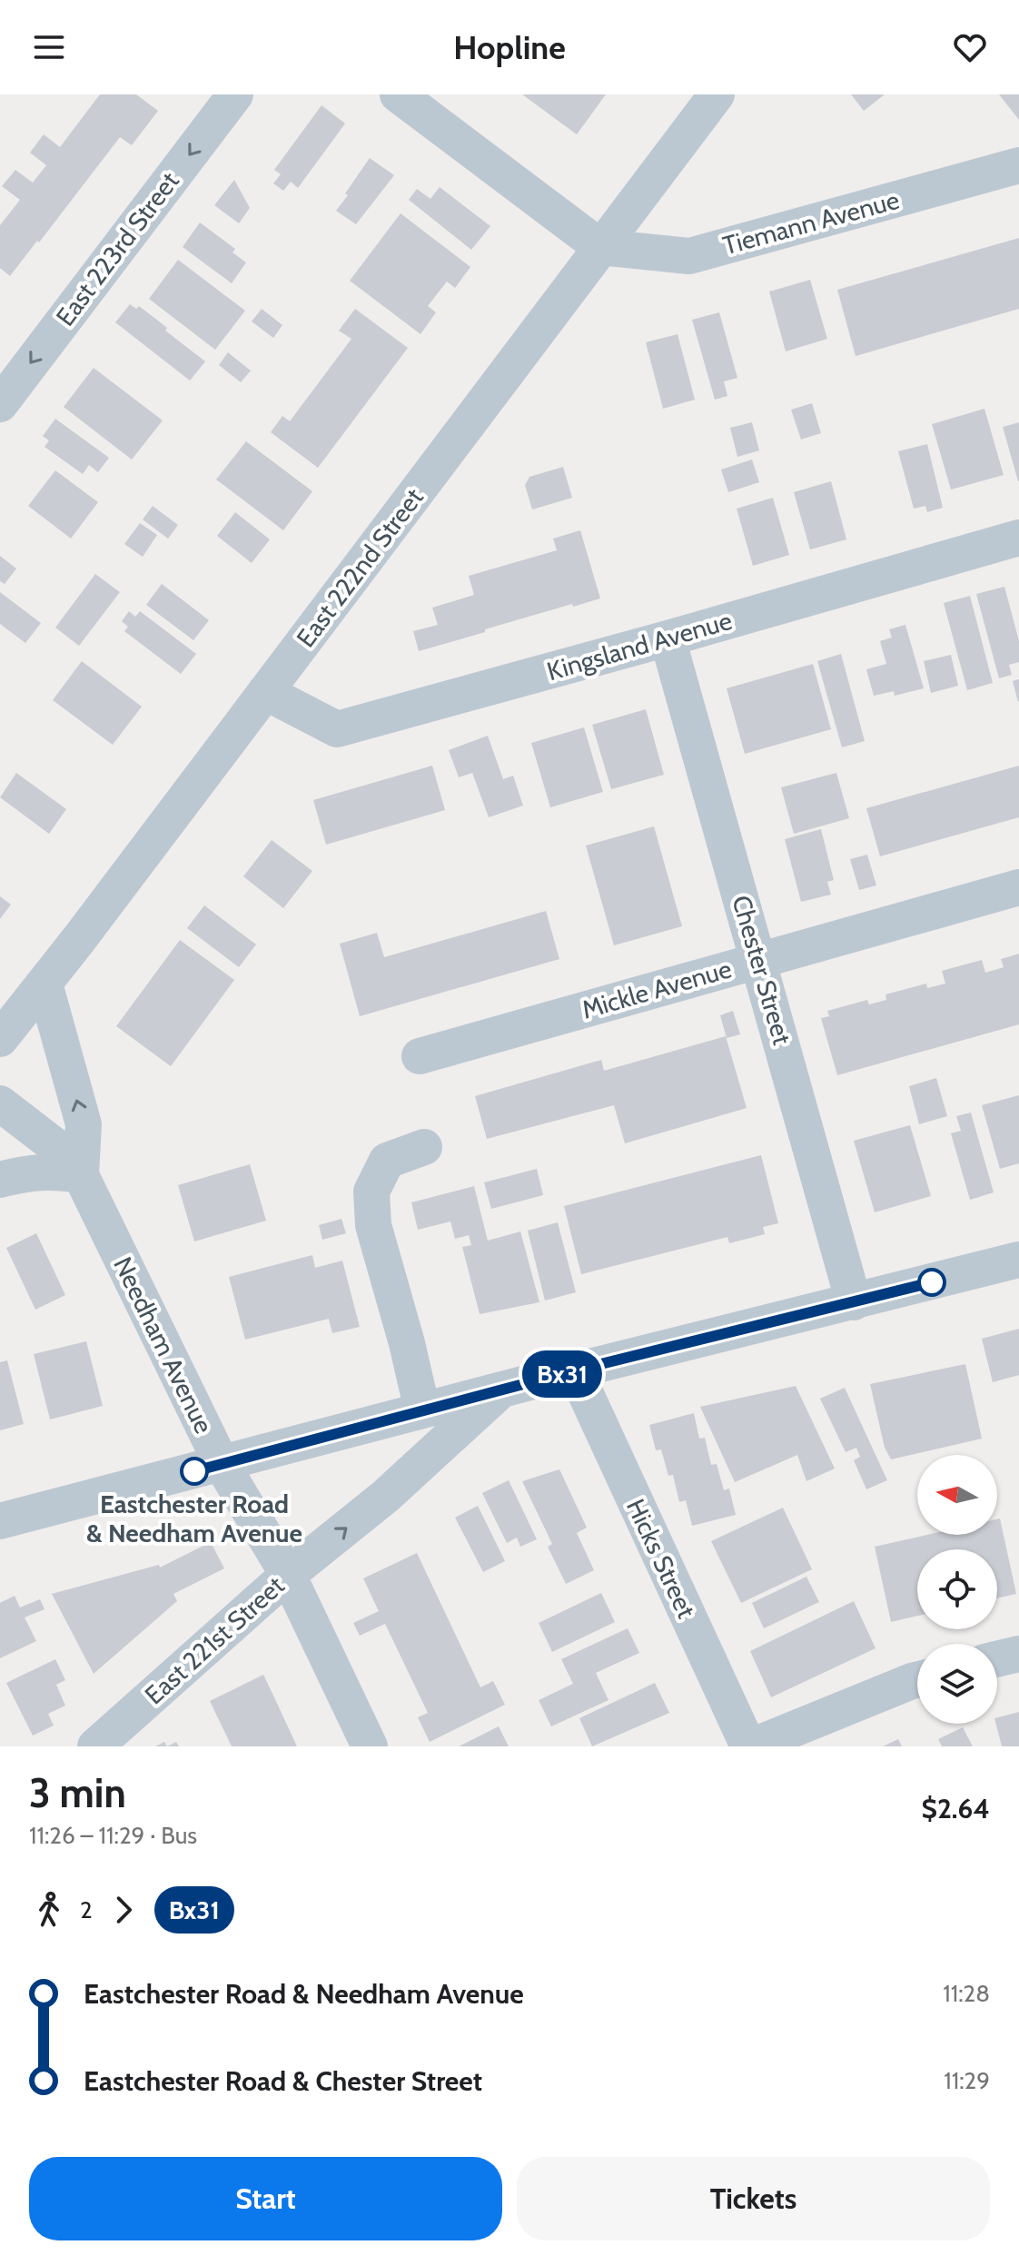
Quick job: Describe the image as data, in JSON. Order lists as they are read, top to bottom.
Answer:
{
  "streets": {
    "street": [
      "Tiemann Avenue",
      "East 223rd Street",
      "East 222nd Street",
      "Kingsland Avenue",
      "Chester Street",
      "Mickle Avenue",
      "Needham Avenue",
      "Hicks Street",
      "East 221st Street"
    ]
  },
  "crossings": [
    ["Tiemann Avenue", "East 222nd Street"],
    ["East 222nd Street", "Kingsland Avenue"],
    ["East 222nd Street", "Needham Avenue"],
    ["Kingsland Avenue", "Chester Street"],
    ["Chester Street", "Mickle Avenue"],
    ["Needham Avenue", "East 221st Street"]
  ],
  "one_way": ["East 223rd Street", "East 221st Street"],
  "places": ["Eastchester Road & Needham Avenue"],
  "lines": ["bus line Bx31"],
  "north": "left",
  "page": {
    "header": "Hopline",
    "on_map": "Bx31",
    "heading": ["3 min", "11:26 – 11:29 · Bus", "$2.64"],
    "legs": ["2", "Bx31"],
    "list": [
      {
        "name": "Eastchester Road & Needham Avenue",
        "value": "11:28"
      },
      {
        "name": "Eastchester Road & Chester Street",
        "value": "11:29"
      }
    ],
    "buttons": ["Start", "Tickets"]
  }
}
